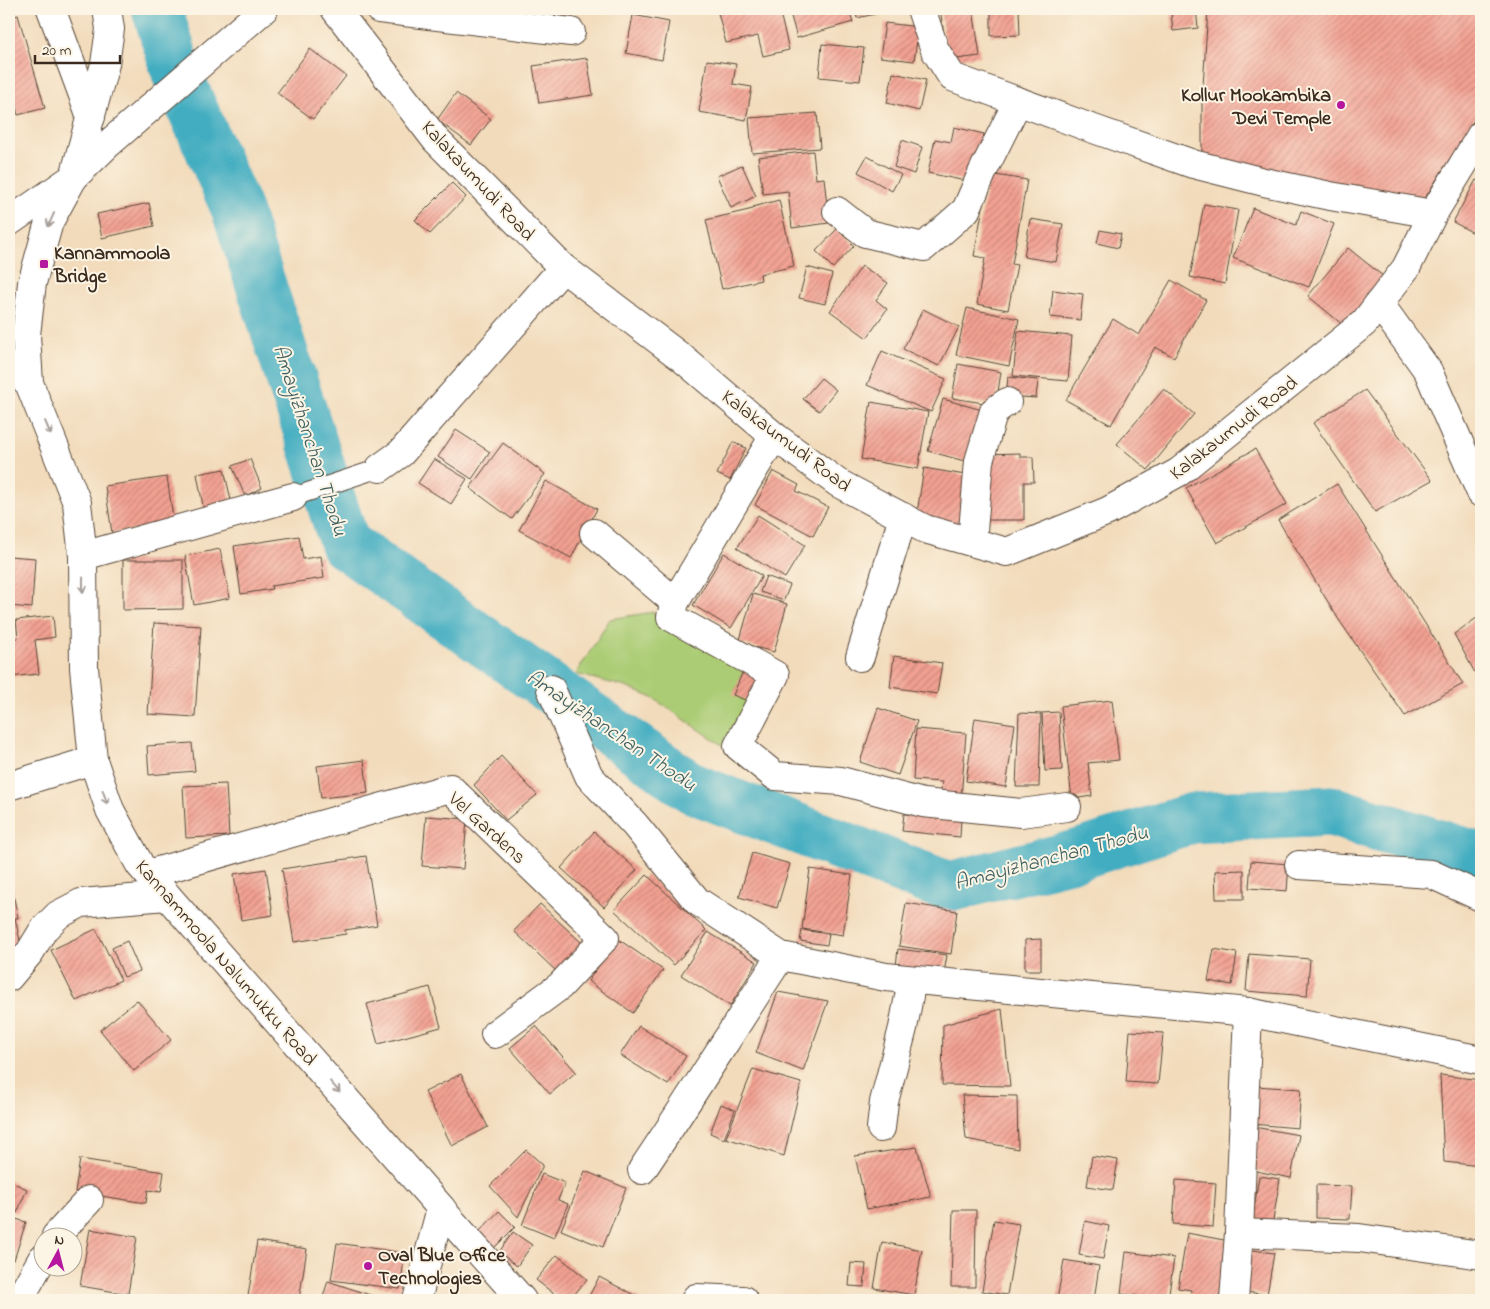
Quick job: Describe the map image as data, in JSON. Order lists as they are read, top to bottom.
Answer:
{
  "streets": {
    "street": ["Kalakaumudi Road", "Vel Gardens", "Kannammoola Nalumukku Road"]
  },
  "crossings": [
    ["Vel Gardens", "Kannammoola Nalumukku Road"]
  ],
  "one_way": ["Kannammoola Nalumukku Road"],
  "water": ["Amayizhanchan Thodu"],
  "places": {
    "other": ["Kollur Mookambika Devi Temple", "Oval Blue Office Technologies"],
    "transit": ["Kannammoola Bridge"]
  },
  "scale_bar": "20 m",
  "north": "top"
}
